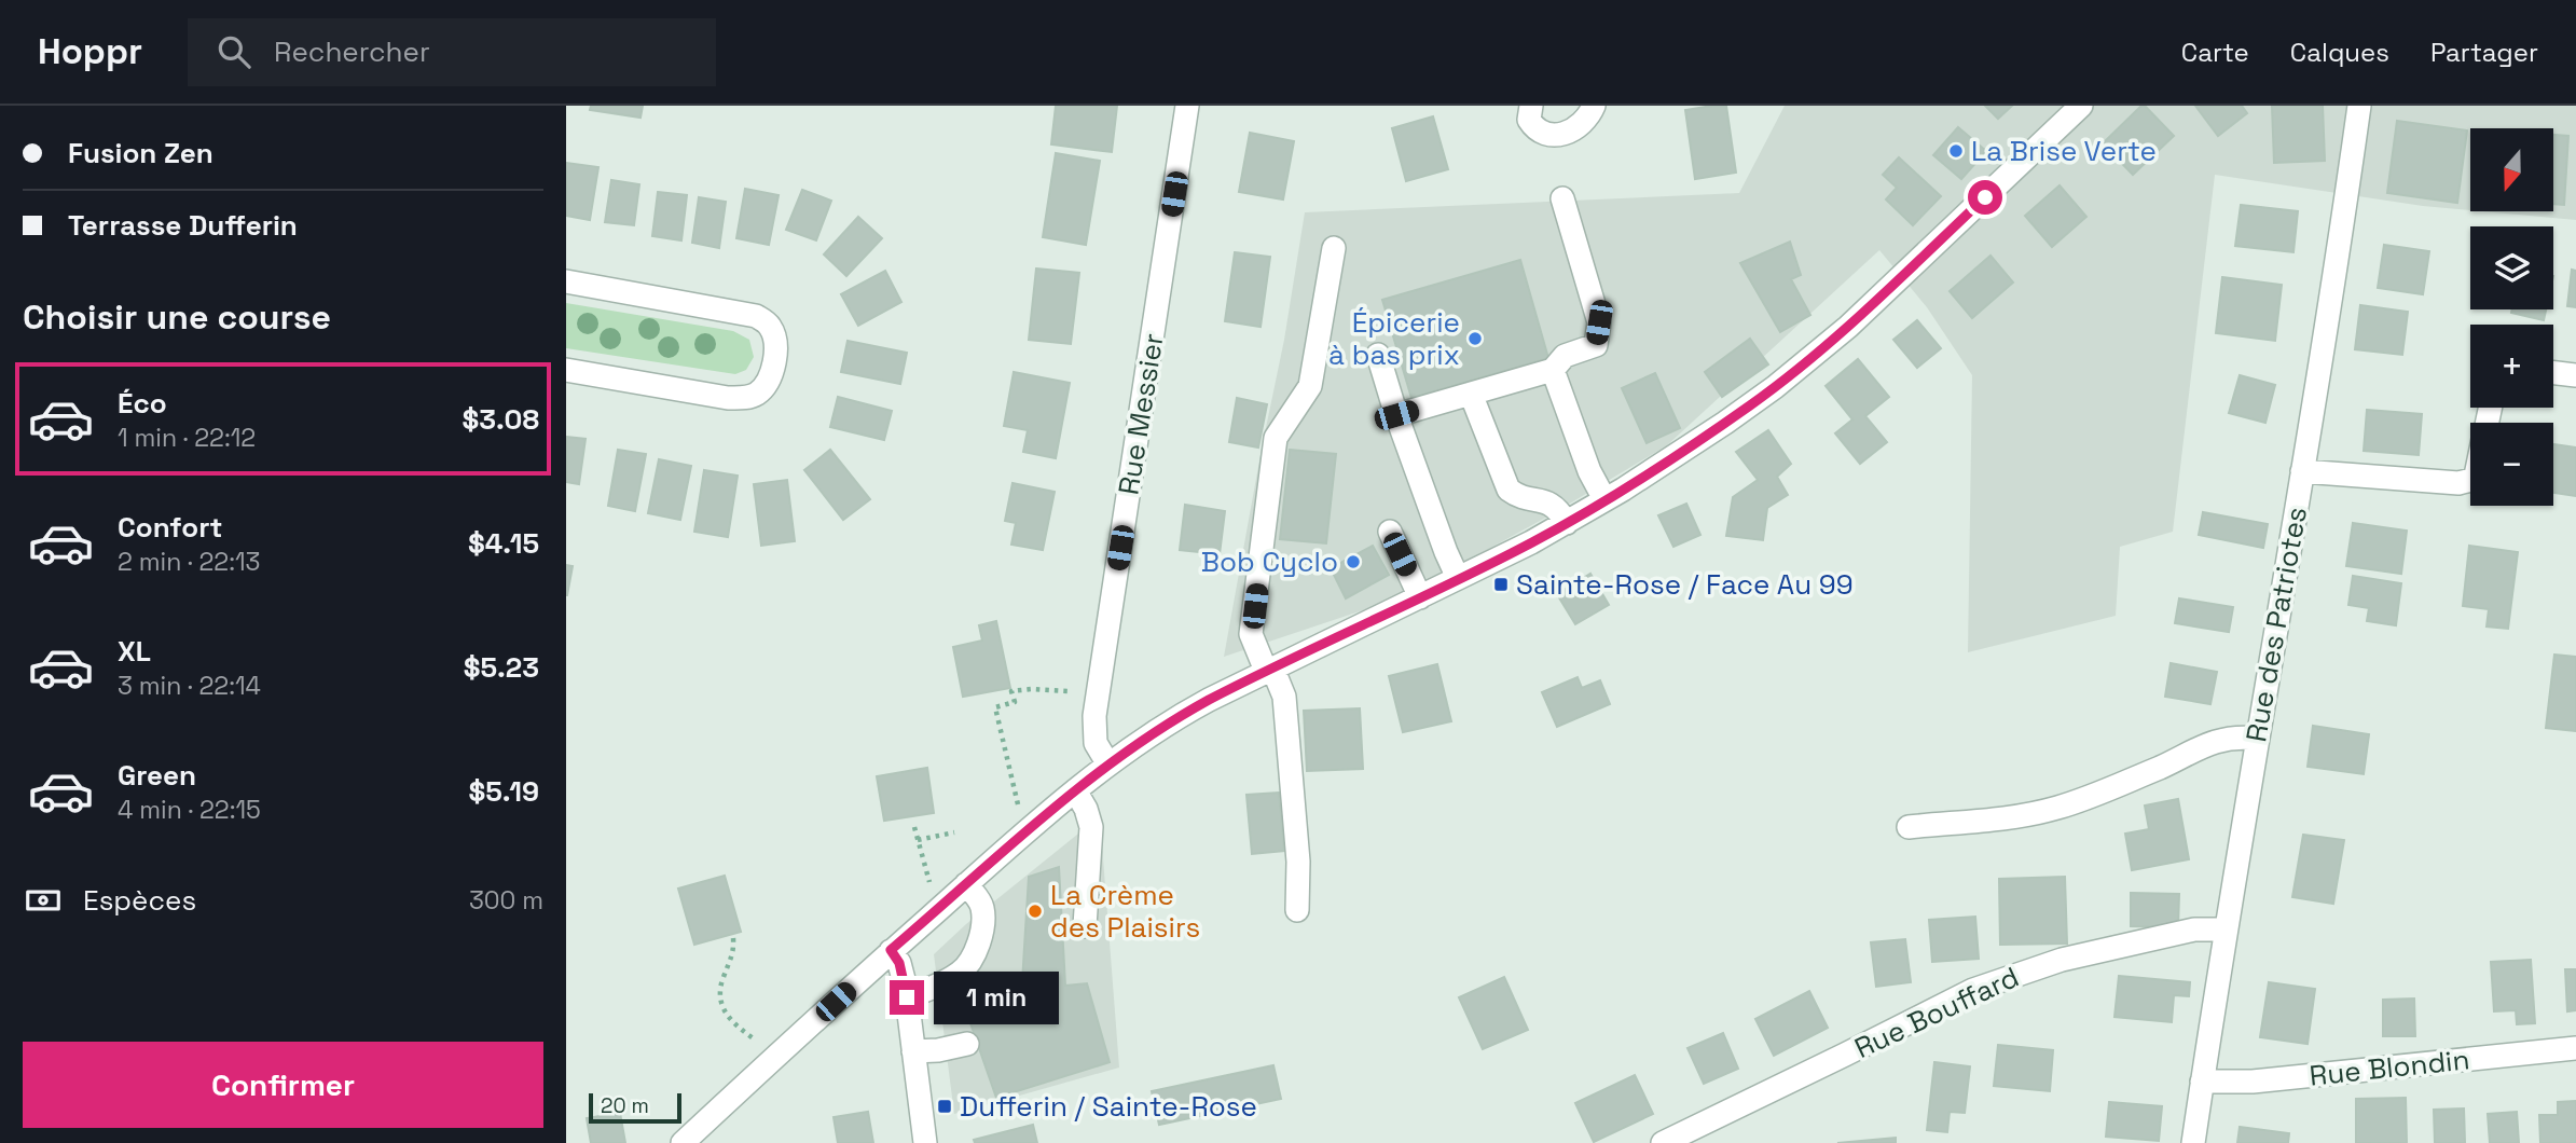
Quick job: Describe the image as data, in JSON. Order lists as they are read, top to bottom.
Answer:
{
  "streets": {
    "street": [
      "Rue Messier",
      "Rue des Patriotes",
      "Rue Bouffard",
      "Rue Blondin"
    ]
  },
  "crossings": [
    ["Rue des Patriotes", "Rue Bouffard"],
    ["Rue des Patriotes", "Rue Blondin"]
  ],
  "places": {
    "other": [
      "La Brise Verte",
      "Épicerie à bas prix",
      "Bob Cyclo",
      "La Crème des Plaisirs"
    ],
    "transit": ["Sainte-Rose / Face Au 99", "Dufferin / Sainte-Rose"]
  },
  "scale_bar": "20 m",
  "north": "bottom",
  "page": {
    "header": "Hoppr",
    "search": "Rechercher",
    "nav": ["Carte", "Calques", "Partager"],
    "banner": ["Fusion Zen", "Terrasse Dufferin"],
    "map_buttons": ["+", "−"],
    "heading": "Choisir une course",
    "list": [
      {
        "name": "Éco",
        "note": "1 min · 22:12",
        "value": "$3.08"
      },
      {
        "name": "Confort",
        "note": "2 min · 22:13",
        "value": "$4.15"
      },
      {
        "name": "XL",
        "note": "3 min · 22:14",
        "value": "$5.23"
      },
      {
        "name": "Green",
        "note": "4 min · 22:15",
        "value": "$5.19"
      }
    ],
    "pay": ["Espèces", "300 m"],
    "bubble": "1 min",
    "buttons": "Confirmer",
    "scale": "20 m"
  }
}
